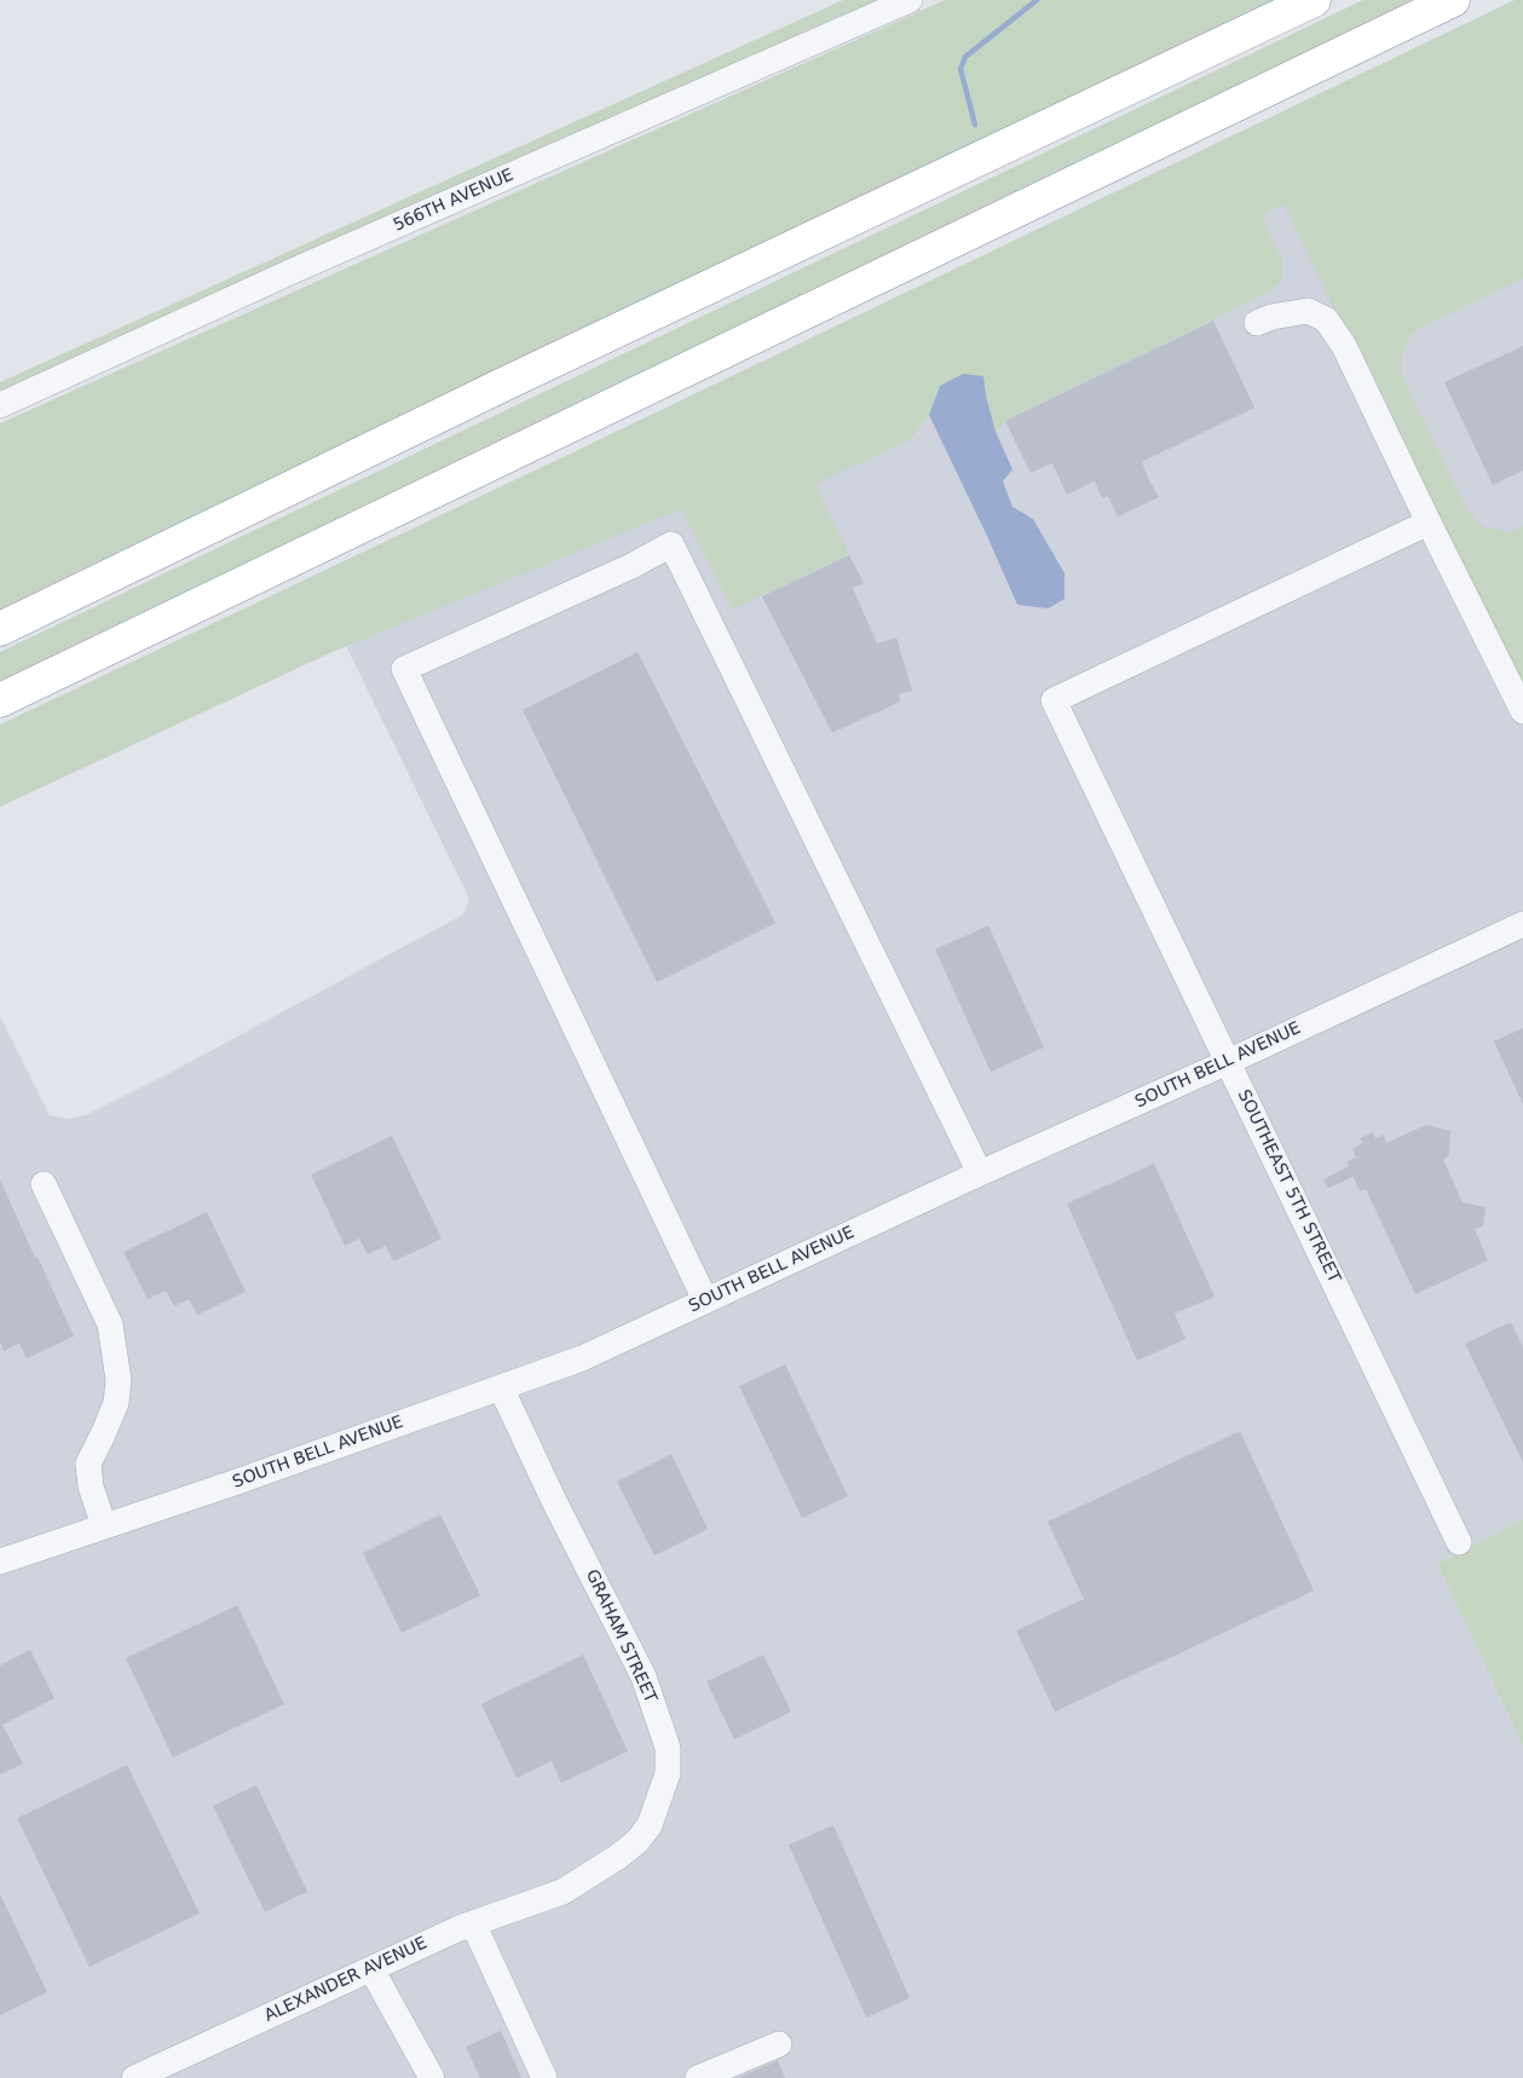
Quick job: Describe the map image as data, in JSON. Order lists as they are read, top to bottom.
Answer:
{
  "streets": {
    "street": [
      "566TH AVENUE",
      "SOUTH BELL AVENUE",
      "SOUTHEAST 5TH STREET",
      "GRAHAM STREET",
      "ALEXANDER AVENUE"
    ]
  },
  "crossings": [
    ["SOUTH BELL AVENUE", "SOUTHEAST 5TH STREET"],
    ["SOUTH BELL AVENUE", "GRAHAM STREET"],
    ["GRAHAM STREET", "ALEXANDER AVENUE"]
  ]
}
